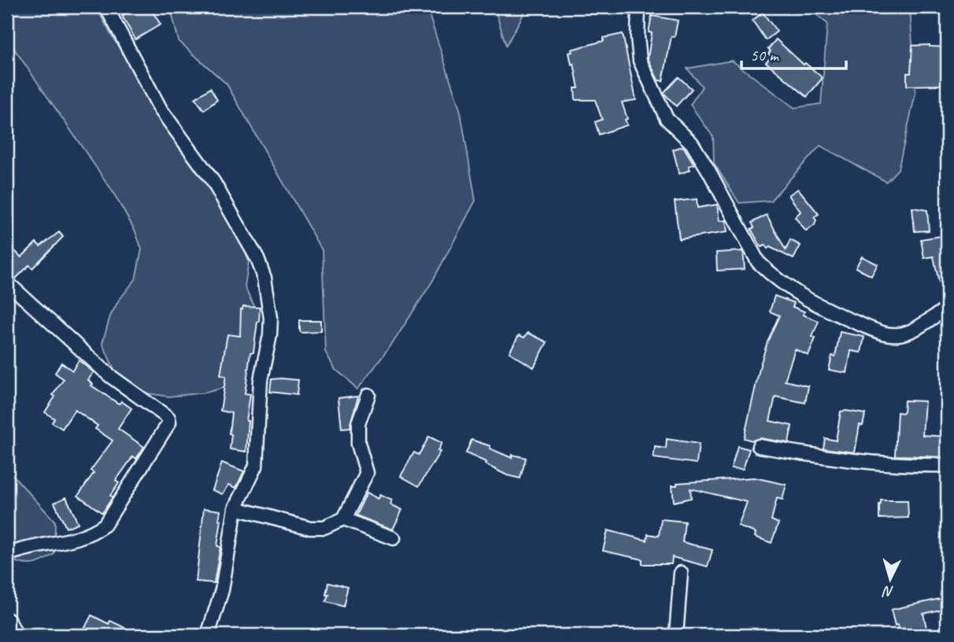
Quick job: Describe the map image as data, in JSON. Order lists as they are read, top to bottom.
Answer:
{
  "scale_bar": "50 m",
  "north": "bottom"
}
